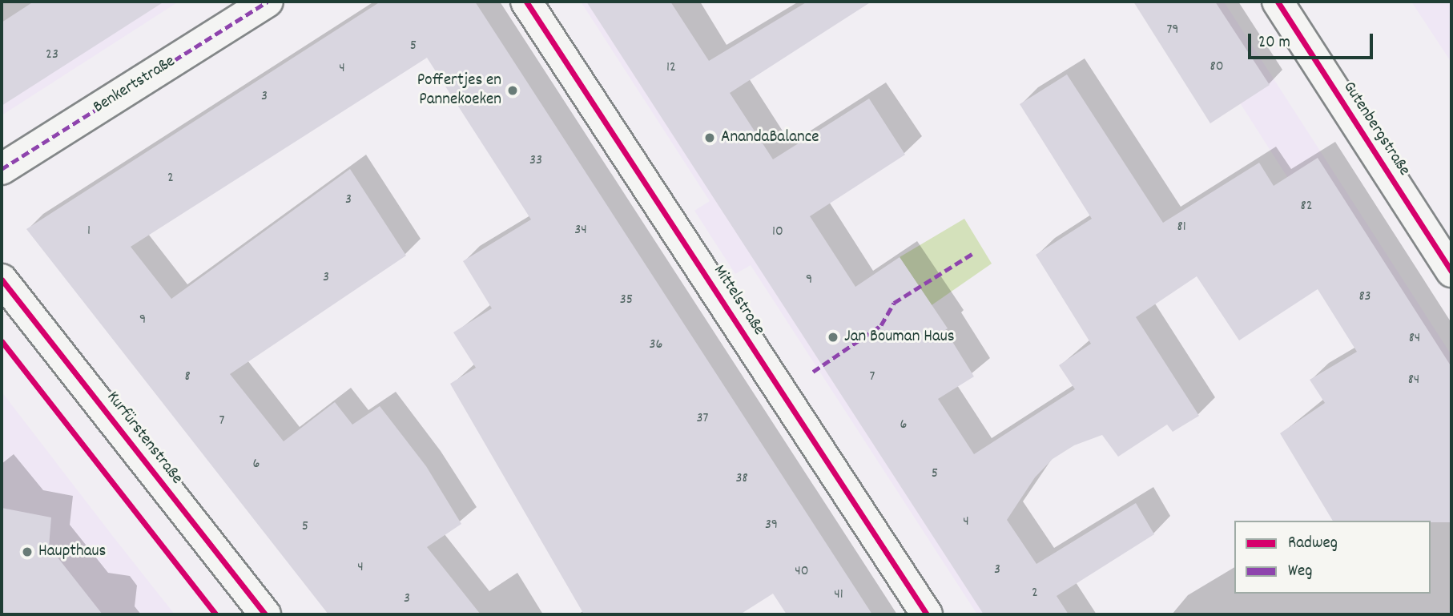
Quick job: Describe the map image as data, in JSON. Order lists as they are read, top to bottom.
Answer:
{
  "streets": {
    "street": [
      "Benkertstraße",
      "Gutenbergstraße",
      "Mittelstraße",
      "Kurfürstenstraße"
    ]
  },
  "places": [
    "Poffertjes en Pannekoeken",
    "AnandaBalance",
    "Jan Bouman Haus",
    "Haupthaus"
  ],
  "house_numbers": [
    "79",
    "5",
    "23",
    "80",
    "12",
    "4",
    "3",
    "33",
    "2",
    "3",
    "82",
    "81",
    "34",
    "1",
    "10",
    "3",
    "9",
    "83",
    "35",
    "9",
    "84",
    "36",
    "8",
    "7",
    "84",
    "37",
    "7",
    "6",
    "6",
    "5",
    "38",
    "4",
    "39",
    "5",
    "4",
    "3",
    "40",
    "2",
    "41",
    "3"
  ],
  "legend": ["Radweg", "Weg"],
  "scale_bar": "20 m"
}
